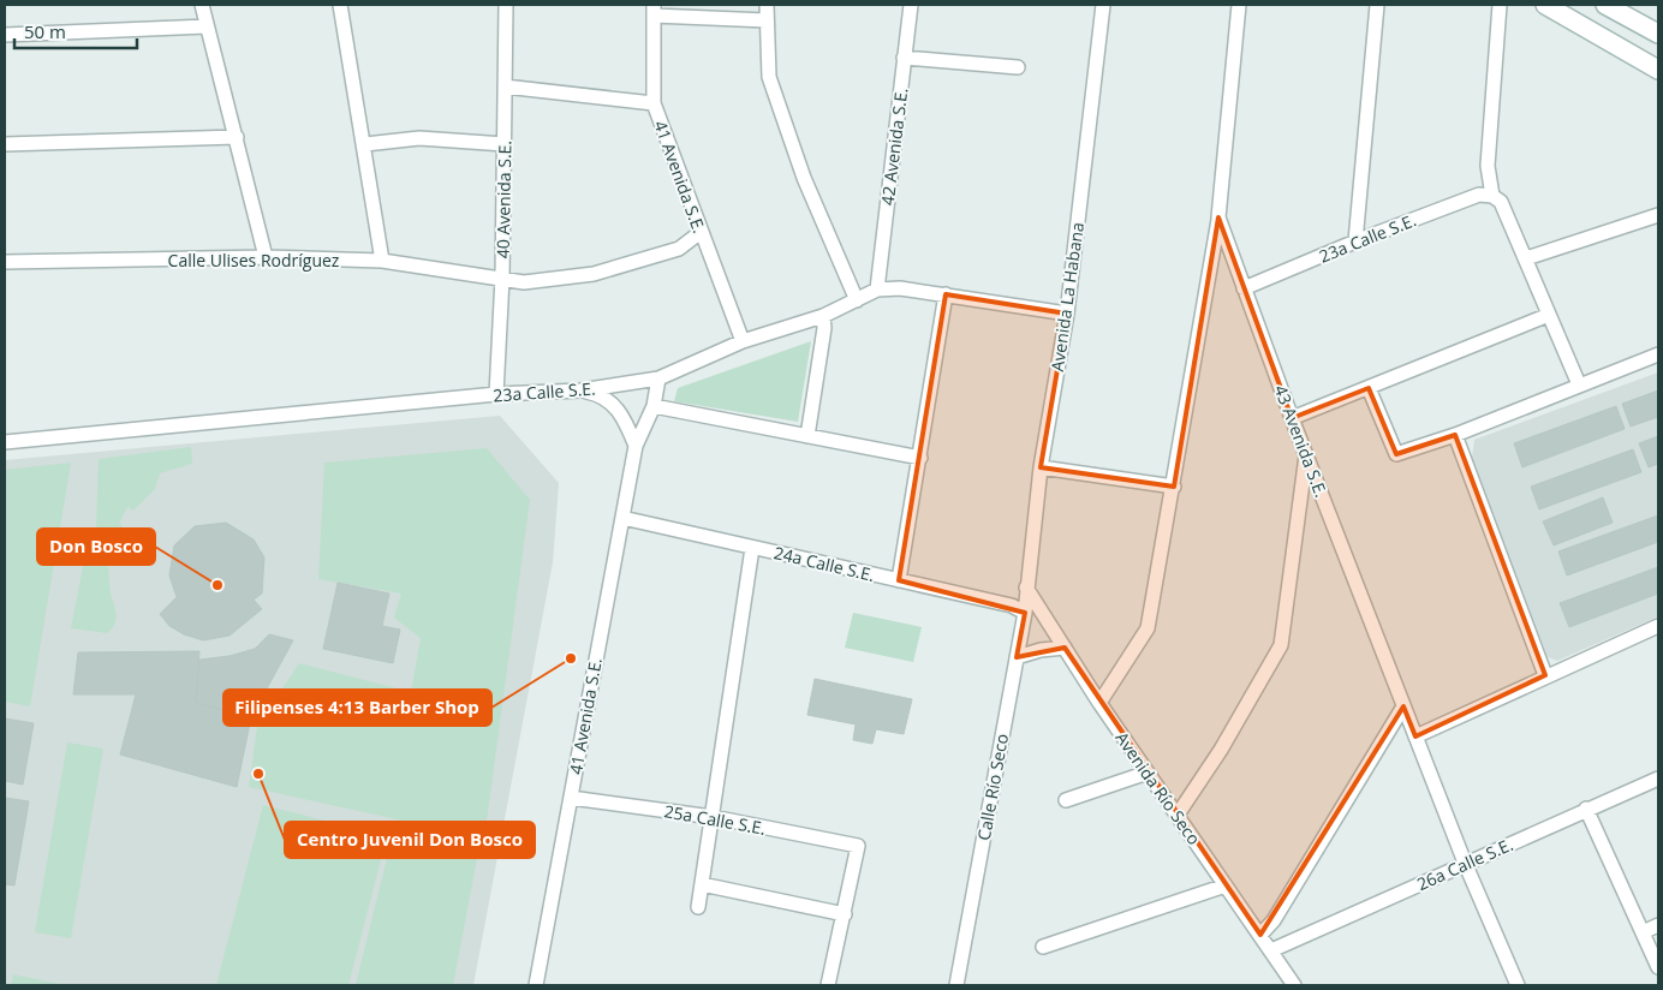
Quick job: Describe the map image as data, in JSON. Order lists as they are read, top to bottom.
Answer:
{
  "streets": {
    "street": [
      "42 Avenida S.E.",
      "41 Avenida S.E.",
      "40 Avenida S.E.",
      "23a Calle S.E.",
      "Calle Ulises Rodríguez",
      "Avenida La Habana",
      "43 Avenida S.E.",
      "24a Calle S.E.",
      "Calle Río Seco",
      "Avenida Río Seco",
      "25a Calle S.E.",
      "26a Calle S.E."
    ]
  },
  "crossings": [
    ["42 Avenida S.E.", "23a Calle S.E."],
    ["41 Avenida S.E.", "23a Calle S.E."],
    ["41 Avenida S.E.", "Calle Ulises Rodríguez"],
    ["41 Avenida S.E.", "24a Calle S.E."],
    ["41 Avenida S.E.", "25a Calle S.E."],
    ["40 Avenida S.E.", "23a Calle S.E."],
    ["40 Avenida S.E.", "Calle Ulises Rodríguez"],
    ["23a Calle S.E.", "Avenida La Habana"],
    ["23a Calle S.E.", "43 Avenida S.E."],
    ["Avenida La Habana", "Calle Río Seco"],
    ["Avenida La Habana", "Avenida Río Seco"],
    ["43 Avenida S.E.", "26a Calle S.E."],
    ["24a Calle S.E.", "Calle Río Seco"],
    ["Calle Río Seco", "Avenida Río Seco"],
    ["Avenida Río Seco", "26a Calle S.E."]
  ],
  "places": ["Don Bosco", "Filipenses 4:13 Barber Shop", "Centro Juvenil Don Bosco"],
  "scale_bar": "50 m"
}
